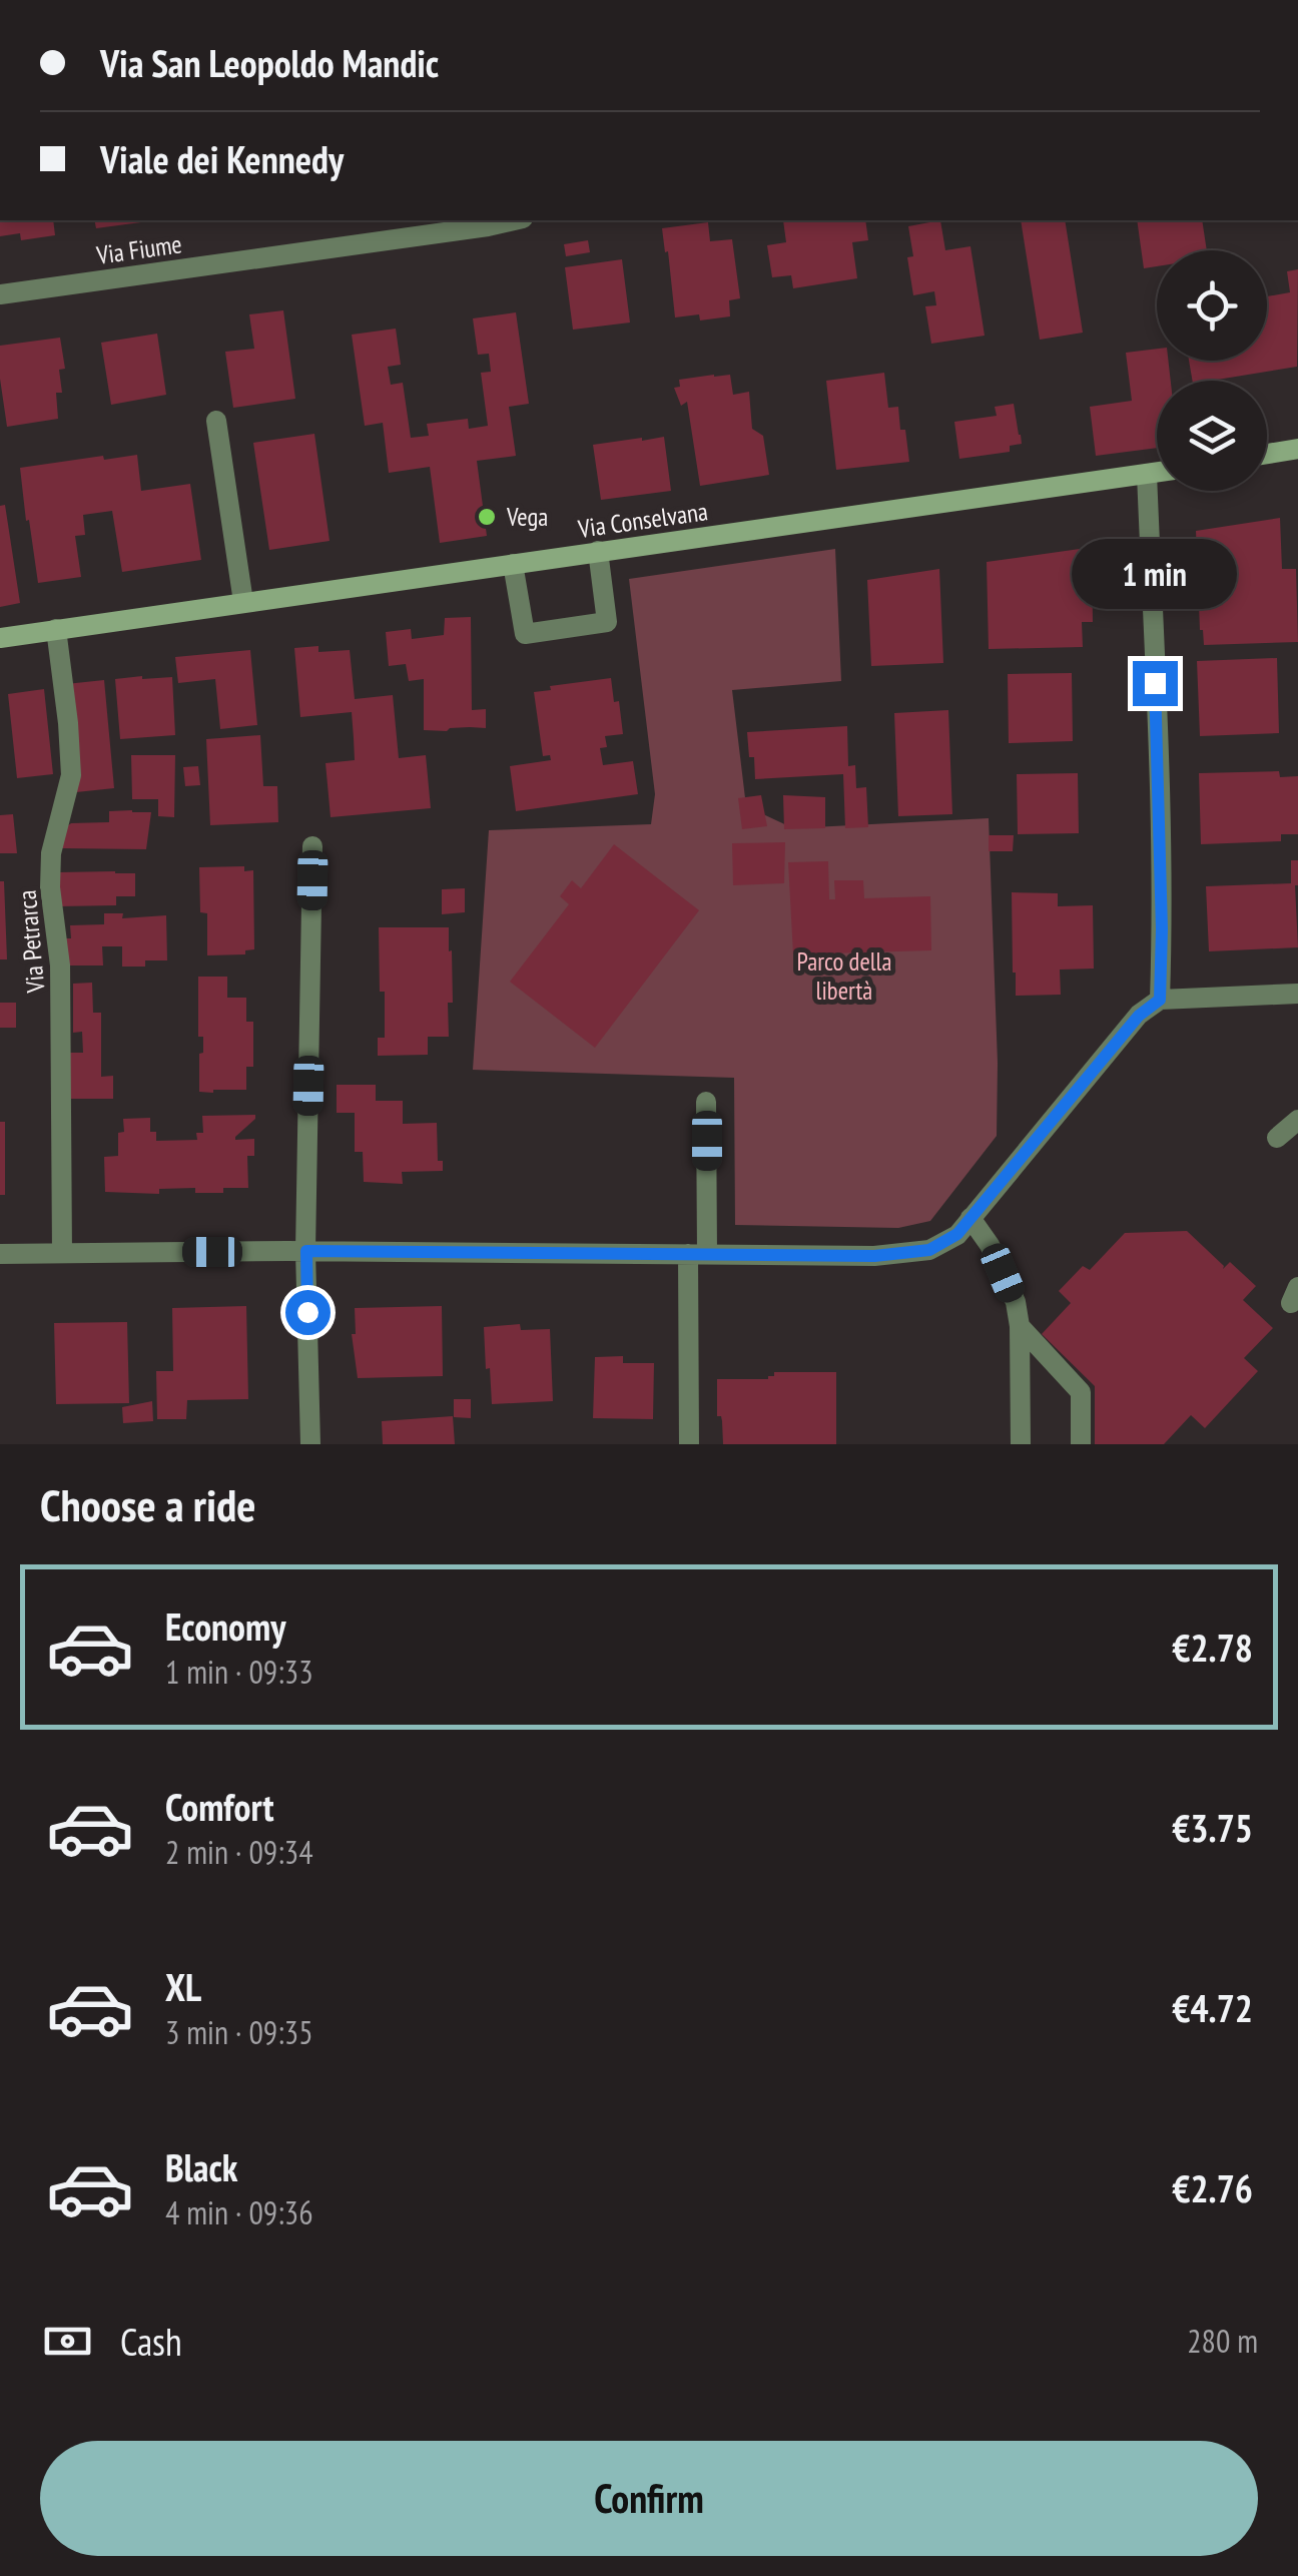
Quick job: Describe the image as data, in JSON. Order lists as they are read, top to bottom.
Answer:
{
  "streets": {
    "main road": ["Via Conselvana"],
    "street": ["Via Fiume", "Via Petrarca"]
  },
  "crossings": [
    ["Via Conselvana", "Via Petrarca"]
  ],
  "parks": ["Parco della libertà"],
  "places": ["Vega"],
  "page": {
    "banner": ["Via San Leopoldo Mandic", "Viale dei Kennedy"],
    "bubble": "1 min",
    "heading": "Choose a ride",
    "list": [
      {
        "name": "Economy",
        "note": "1 min · 09:33",
        "value": "€2.78"
      },
      {
        "name": "Comfort",
        "note": "2 min · 09:34",
        "value": "€3.75"
      },
      {
        "name": "XL",
        "note": "3 min · 09:35",
        "value": "€4.72"
      },
      {
        "name": "Black",
        "note": "4 min · 09:36",
        "value": "€2.76"
      }
    ],
    "pay": ["Cash", "280 m"],
    "buttons": "Confirm"
  }
}
